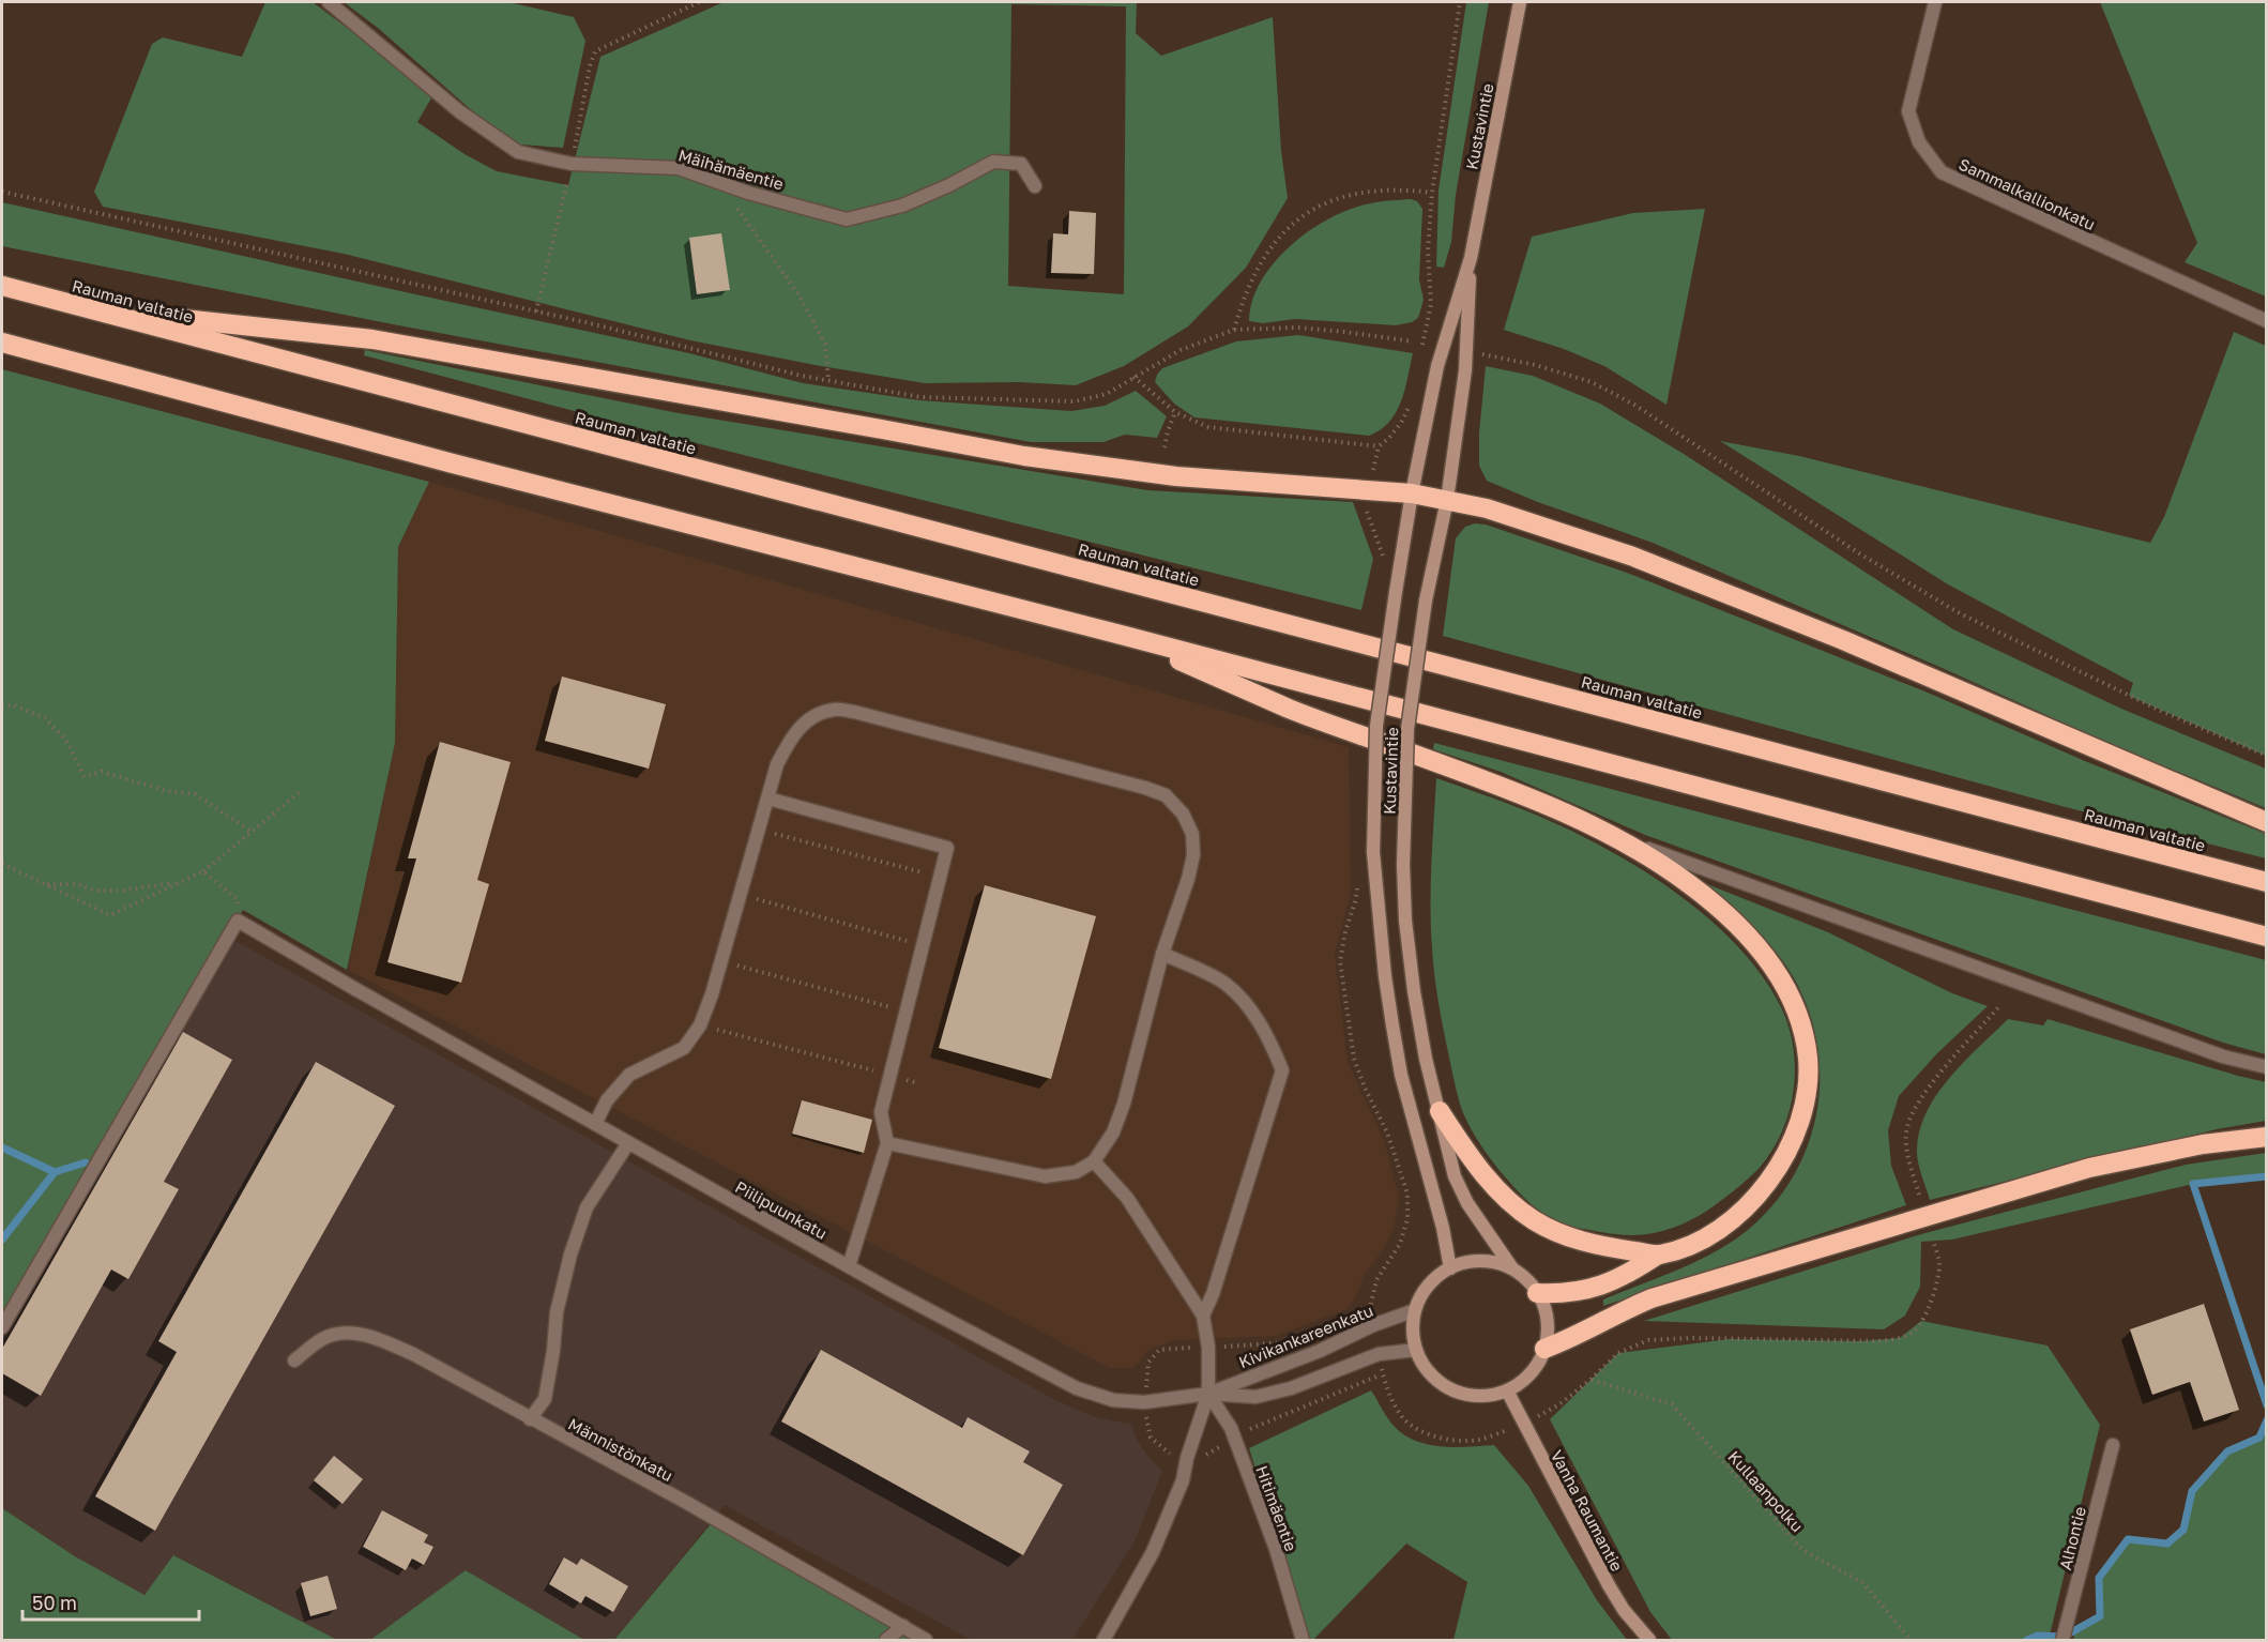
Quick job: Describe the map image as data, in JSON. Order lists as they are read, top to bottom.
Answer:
{
  "streets": {
    "highway": ["Rauman valtatie"],
    "main road": ["Kustavintie", "Vanha Raumantie"],
    "street": [
      "Mäihämäentie",
      "Sammalkallionkatu",
      "Piilipuunkatu",
      "Kivikankareenkatu",
      "Männistönkatu",
      "Hitimäentie",
      "Alhontie"
    ],
    "path": ["Kullaanpolku"]
  },
  "crossings": [
    ["Kustavintie", "Kivikankareenkatu"],
    ["Kustavintie", "Vanha Raumantie"],
    ["Piilipuunkatu", "Kivikankareenkatu"],
    ["Piilipuunkatu", "Hitimäentie"],
    ["Kivikankareenkatu", "Hitimäentie"],
    ["Kivikankareenkatu", "Vanha Raumantie"]
  ],
  "scale_bar": "50 m"
}
